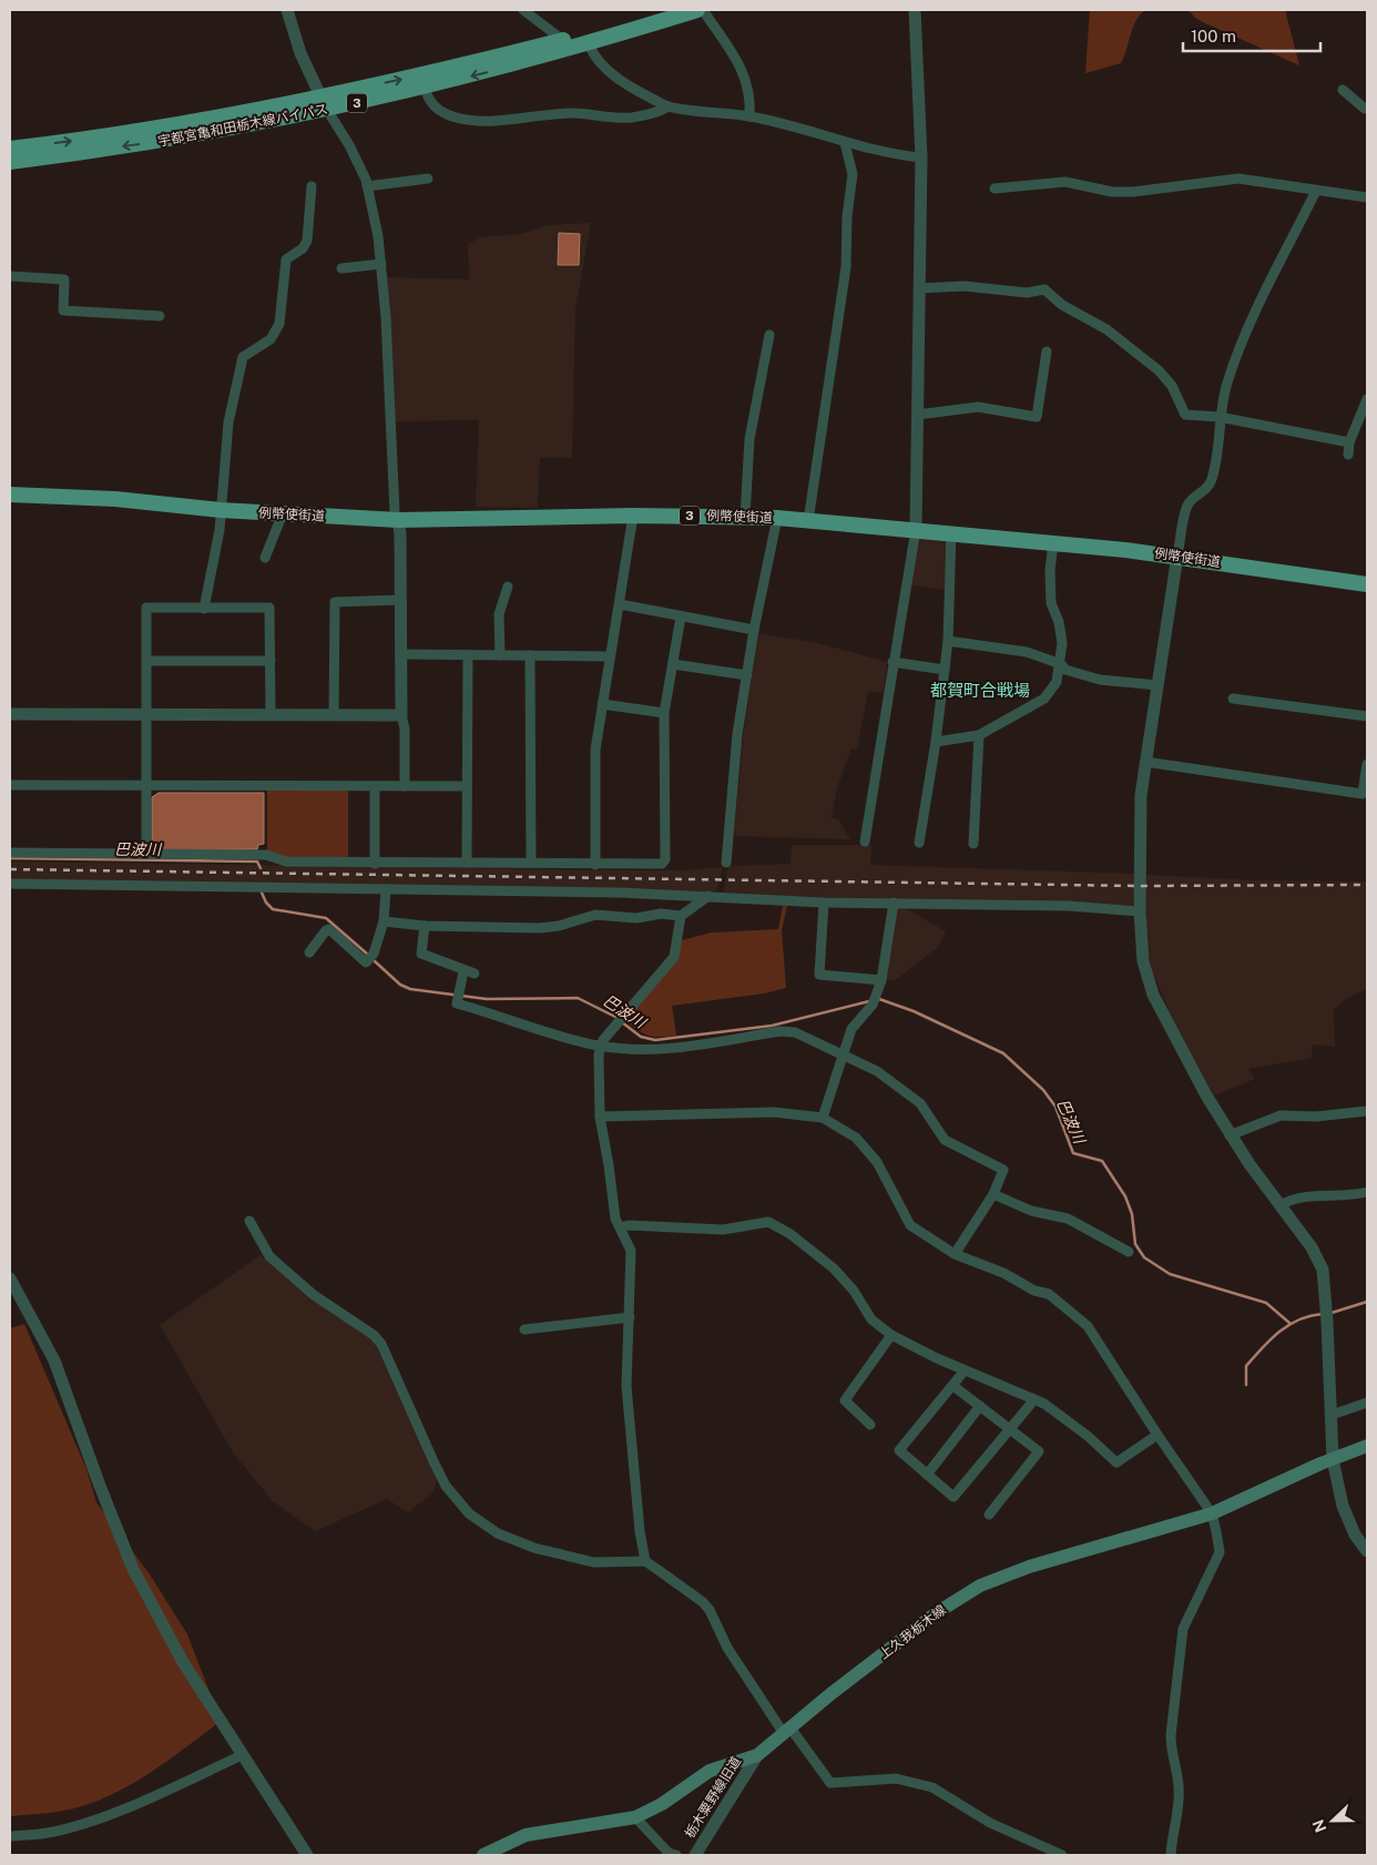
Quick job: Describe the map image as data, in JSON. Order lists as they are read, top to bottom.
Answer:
{
  "streets": {
    "main road": [
      "3",
      "宇都宮亀和田栃木線バイパス",
      "例幣使街道",
      "上久我栃木線"
    ],
    "street": ["栃木粟野線旧道"]
  },
  "crossings": [
    ["上久我栃木線", "栃木粟野線旧道"]
  ],
  "districts": ["都賀町合戦場"],
  "water": ["巴波川"],
  "scale_bar": "100 m",
  "north": "left"
}
